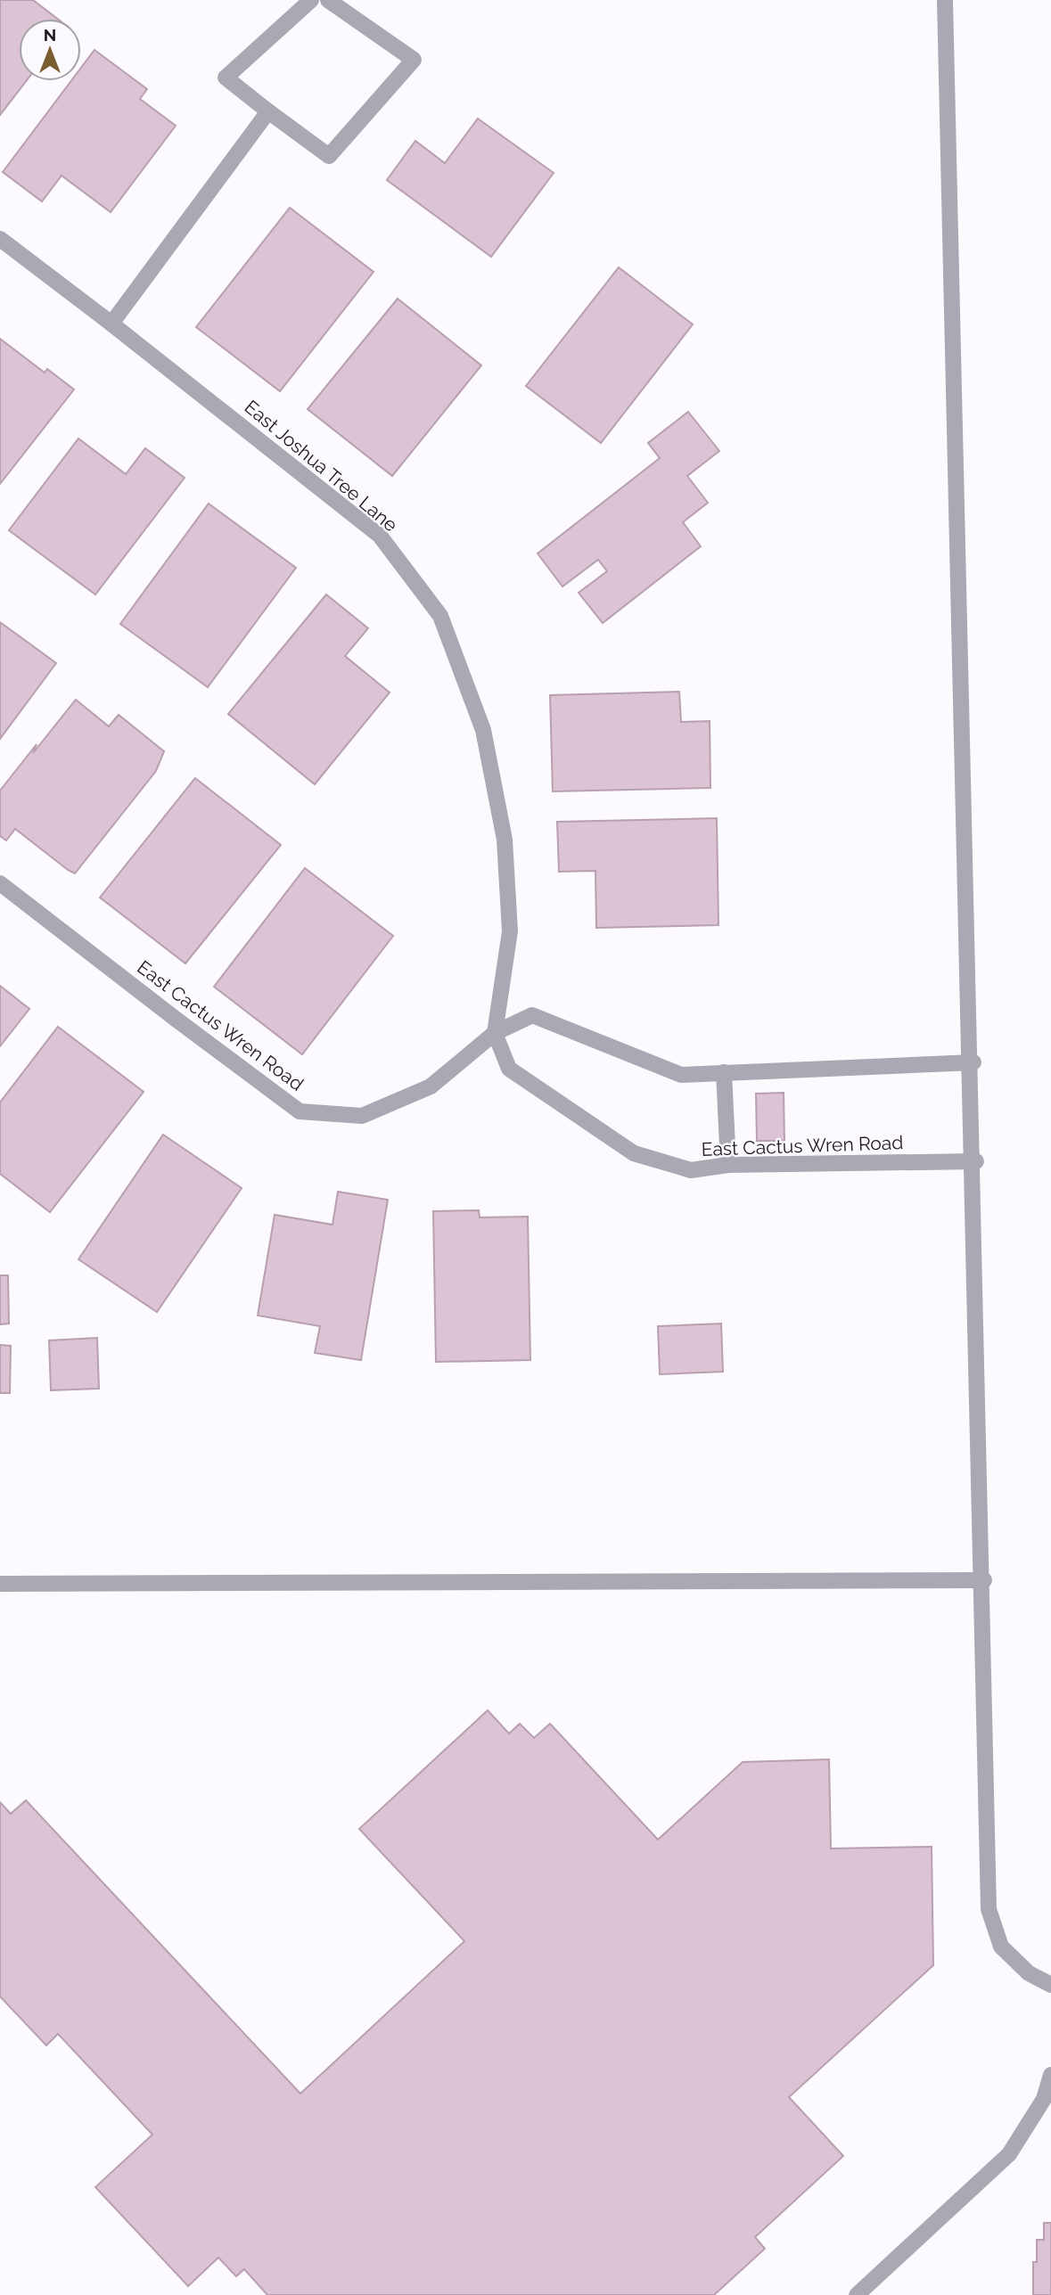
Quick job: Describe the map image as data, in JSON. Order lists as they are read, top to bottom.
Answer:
{
  "streets": {
    "lane": ["East Joshua Tree Lane", "East Cactus Wren Road"]
  },
  "crossings": [
    ["East Joshua Tree Lane", "East Cactus Wren Road"]
  ],
  "north": "top"
}
